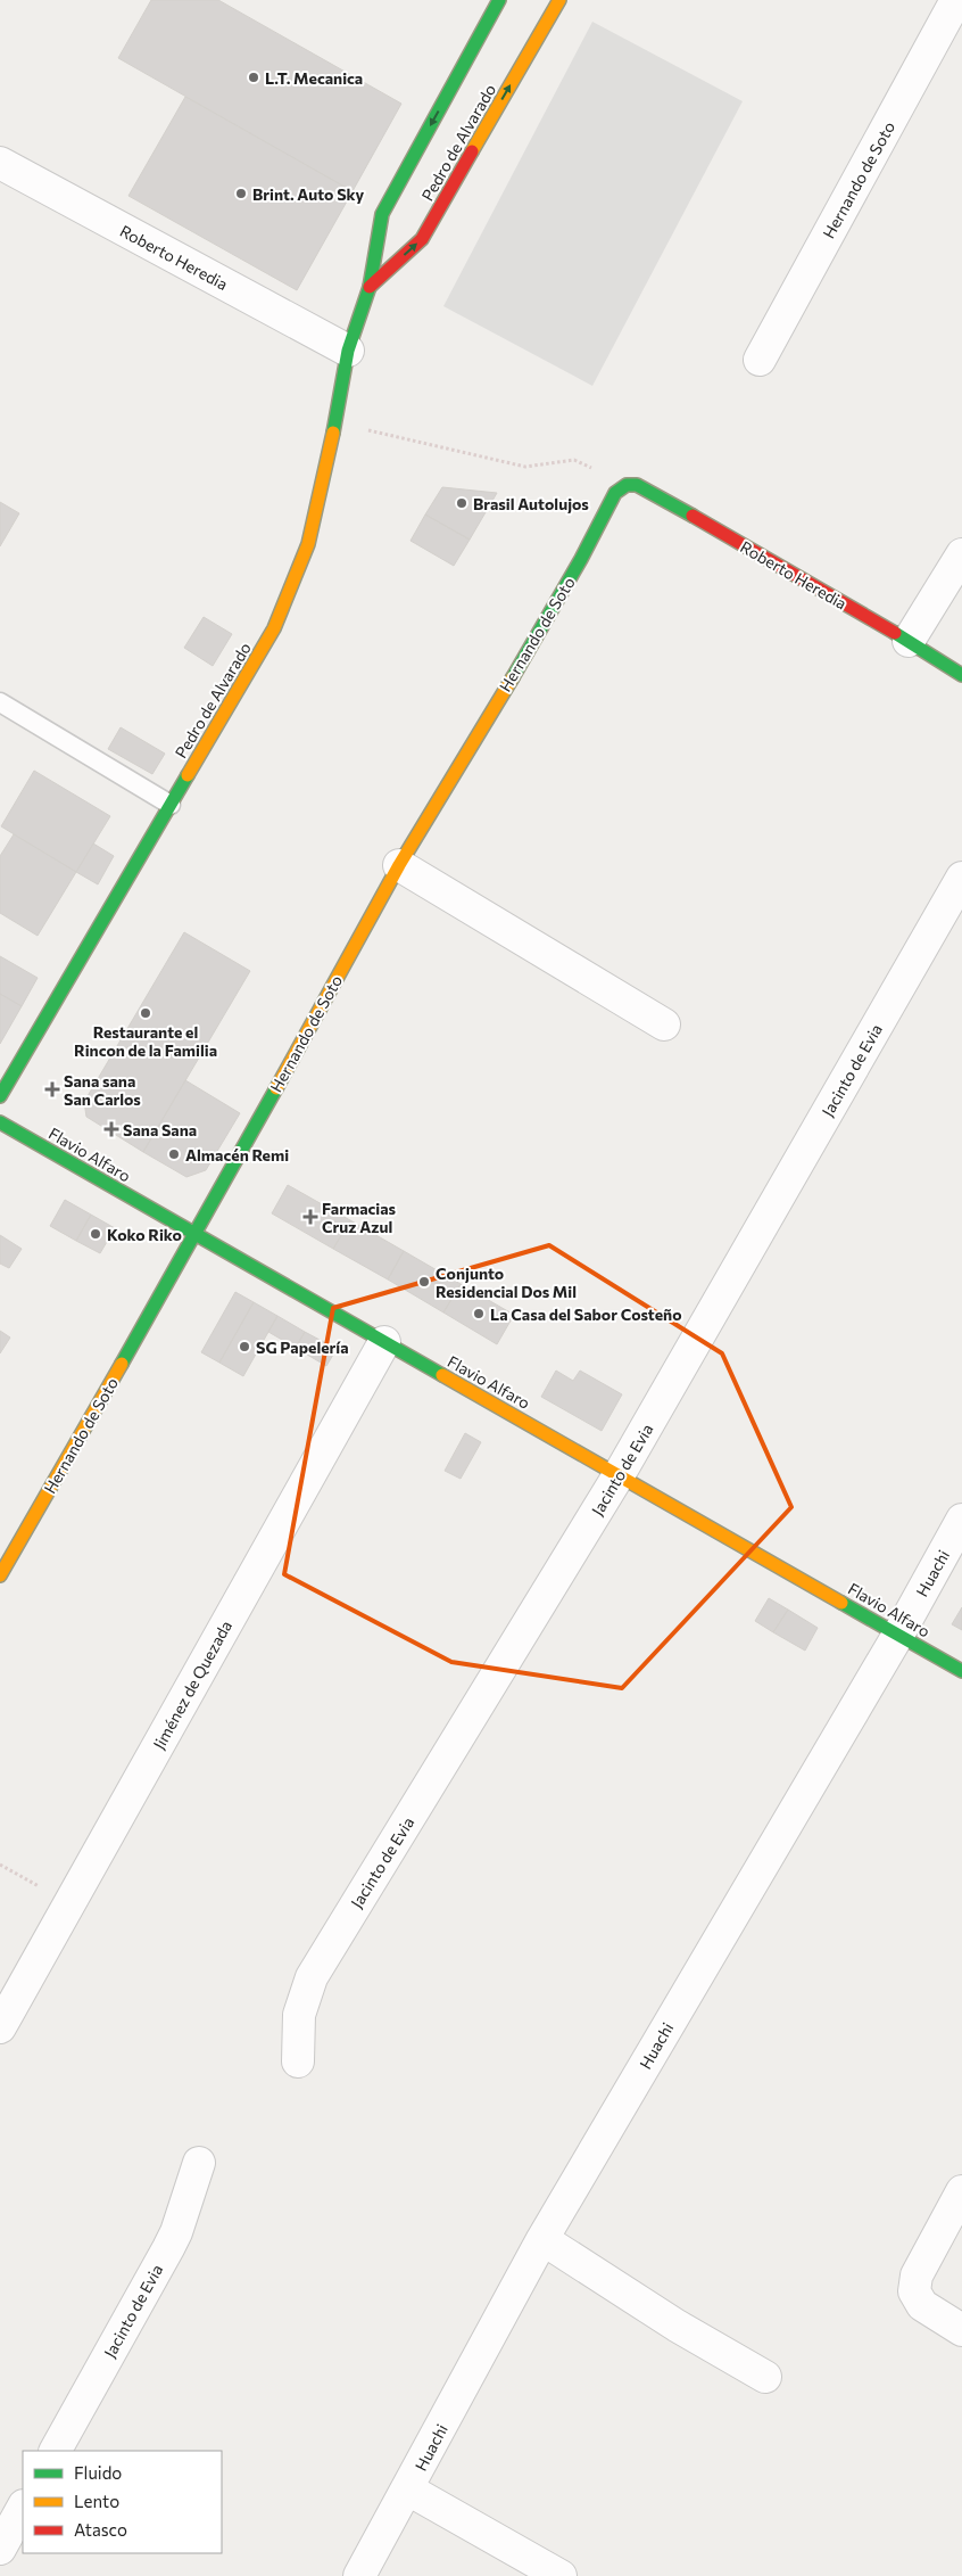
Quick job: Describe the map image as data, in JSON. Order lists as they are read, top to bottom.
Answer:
{
  "streets": {
    "street": [
      "Pedro de Alvarado",
      "Hernando de Soto",
      "Roberto Heredia",
      "Jacinto de Evia",
      "Flavio Alfaro",
      "Huachi",
      "Jiménez de Quezada"
    ]
  },
  "crossings": [
    ["Pedro de Alvarado", "Roberto Heredia"],
    ["Hernando de Soto", "Roberto Heredia"],
    ["Hernando de Soto", "Flavio Alfaro"],
    ["Jacinto de Evia", "Flavio Alfaro"],
    ["Flavio Alfaro", "Huachi"],
    ["Flavio Alfaro", "Jiménez de Quezada"]
  ],
  "places": {
    "other": [
      "L.T. Mecanica",
      "Brint. Auto Sky",
      "Brasil Autolujos",
      "Restaurante el Rincon de la Familia",
      "Almacén Remi",
      "Koko Riko",
      "Conjunto Residencial Dos Mil",
      "La Casa del Sabor Costeño",
      "SG Papelería"
    ],
    "health": ["Sana sana San Carlos", "Sana Sana", "Farmacias Cruz Azul"]
  },
  "legend": ["Fluido", "Lento", "Atasco"]
}
